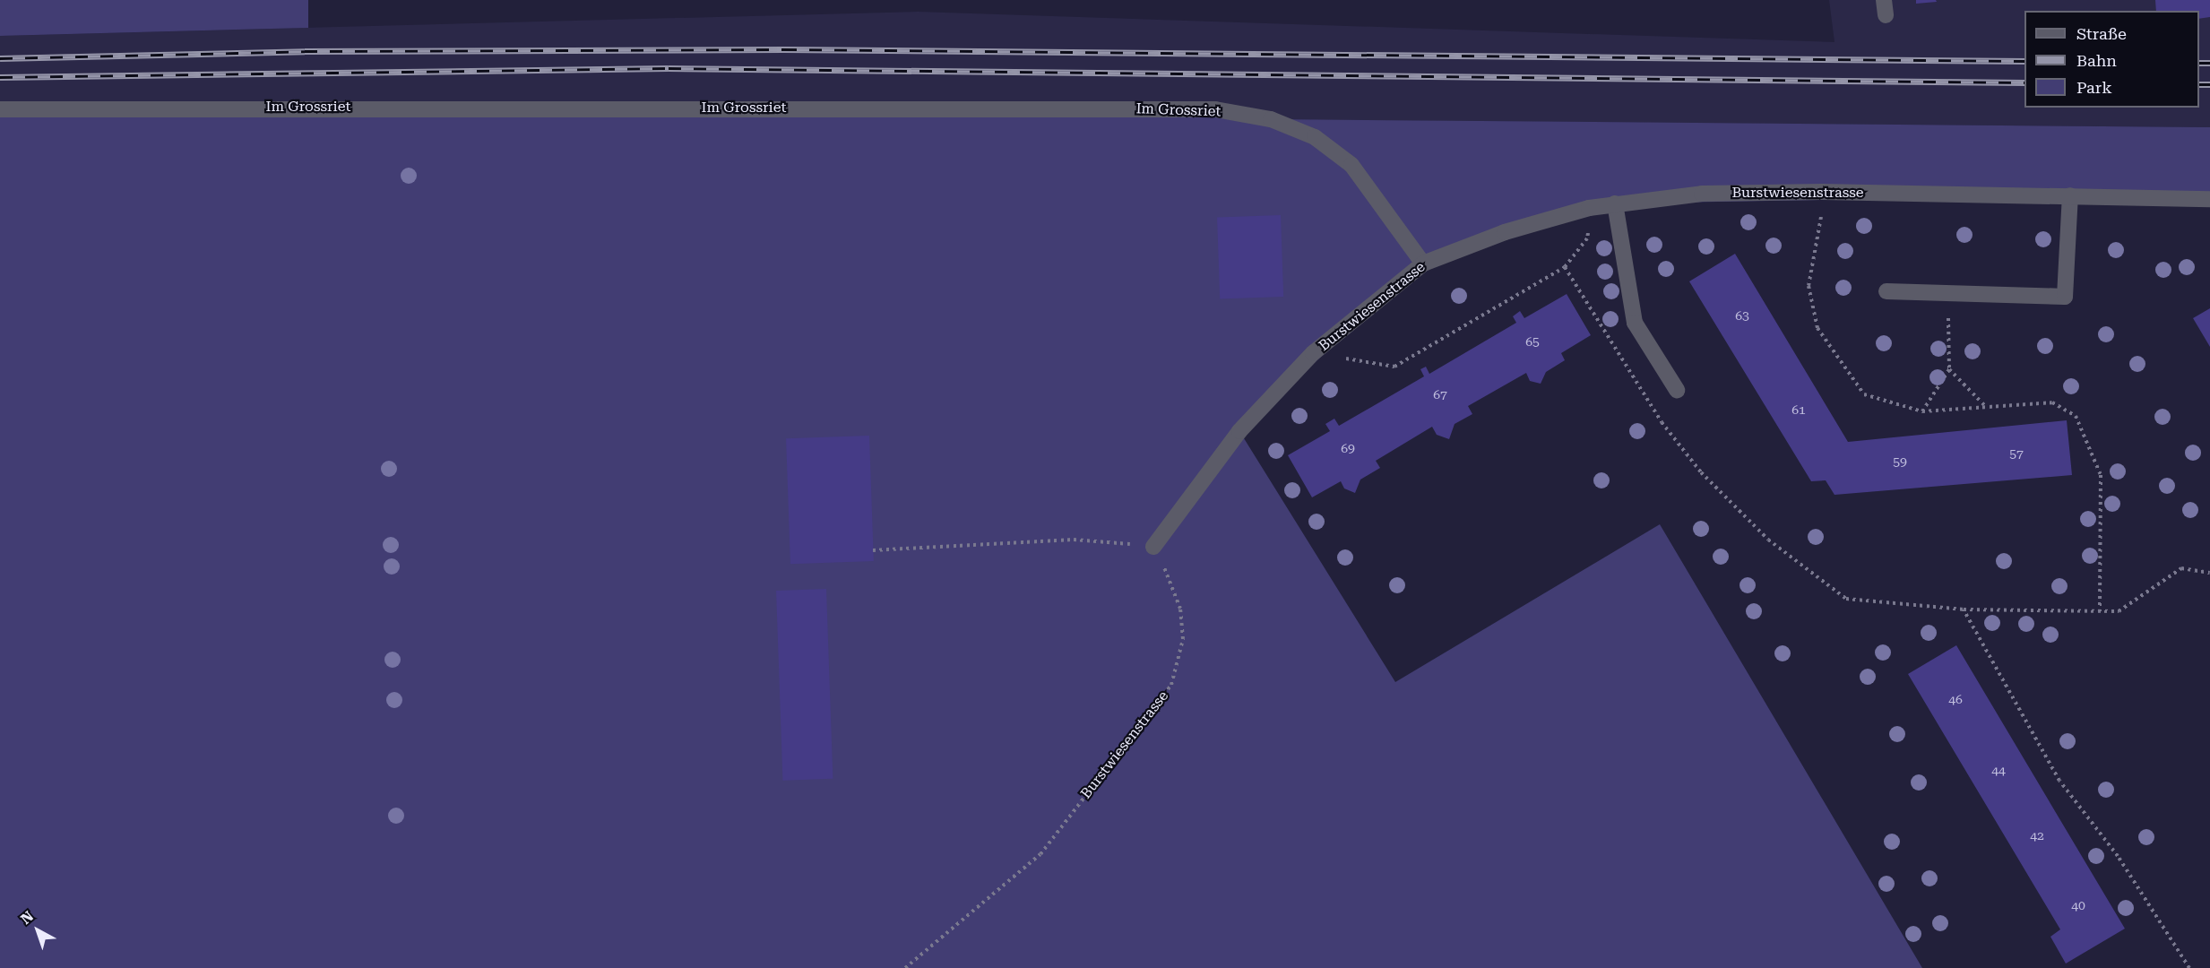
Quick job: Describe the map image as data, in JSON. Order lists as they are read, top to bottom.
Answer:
{
  "streets": {
    "street": ["Im Grossriet", "Burstwiesenstrasse"]
  },
  "crossings": [
    ["Im Grossriet", "Burstwiesenstrasse"]
  ],
  "house_numbers": [
    "63",
    "65",
    "67",
    "61",
    "69",
    "57",
    "59",
    "46",
    "44",
    "42",
    "40"
  ],
  "legend": ["Straße", "Bahn", "Park"],
  "north": "top left"
}
